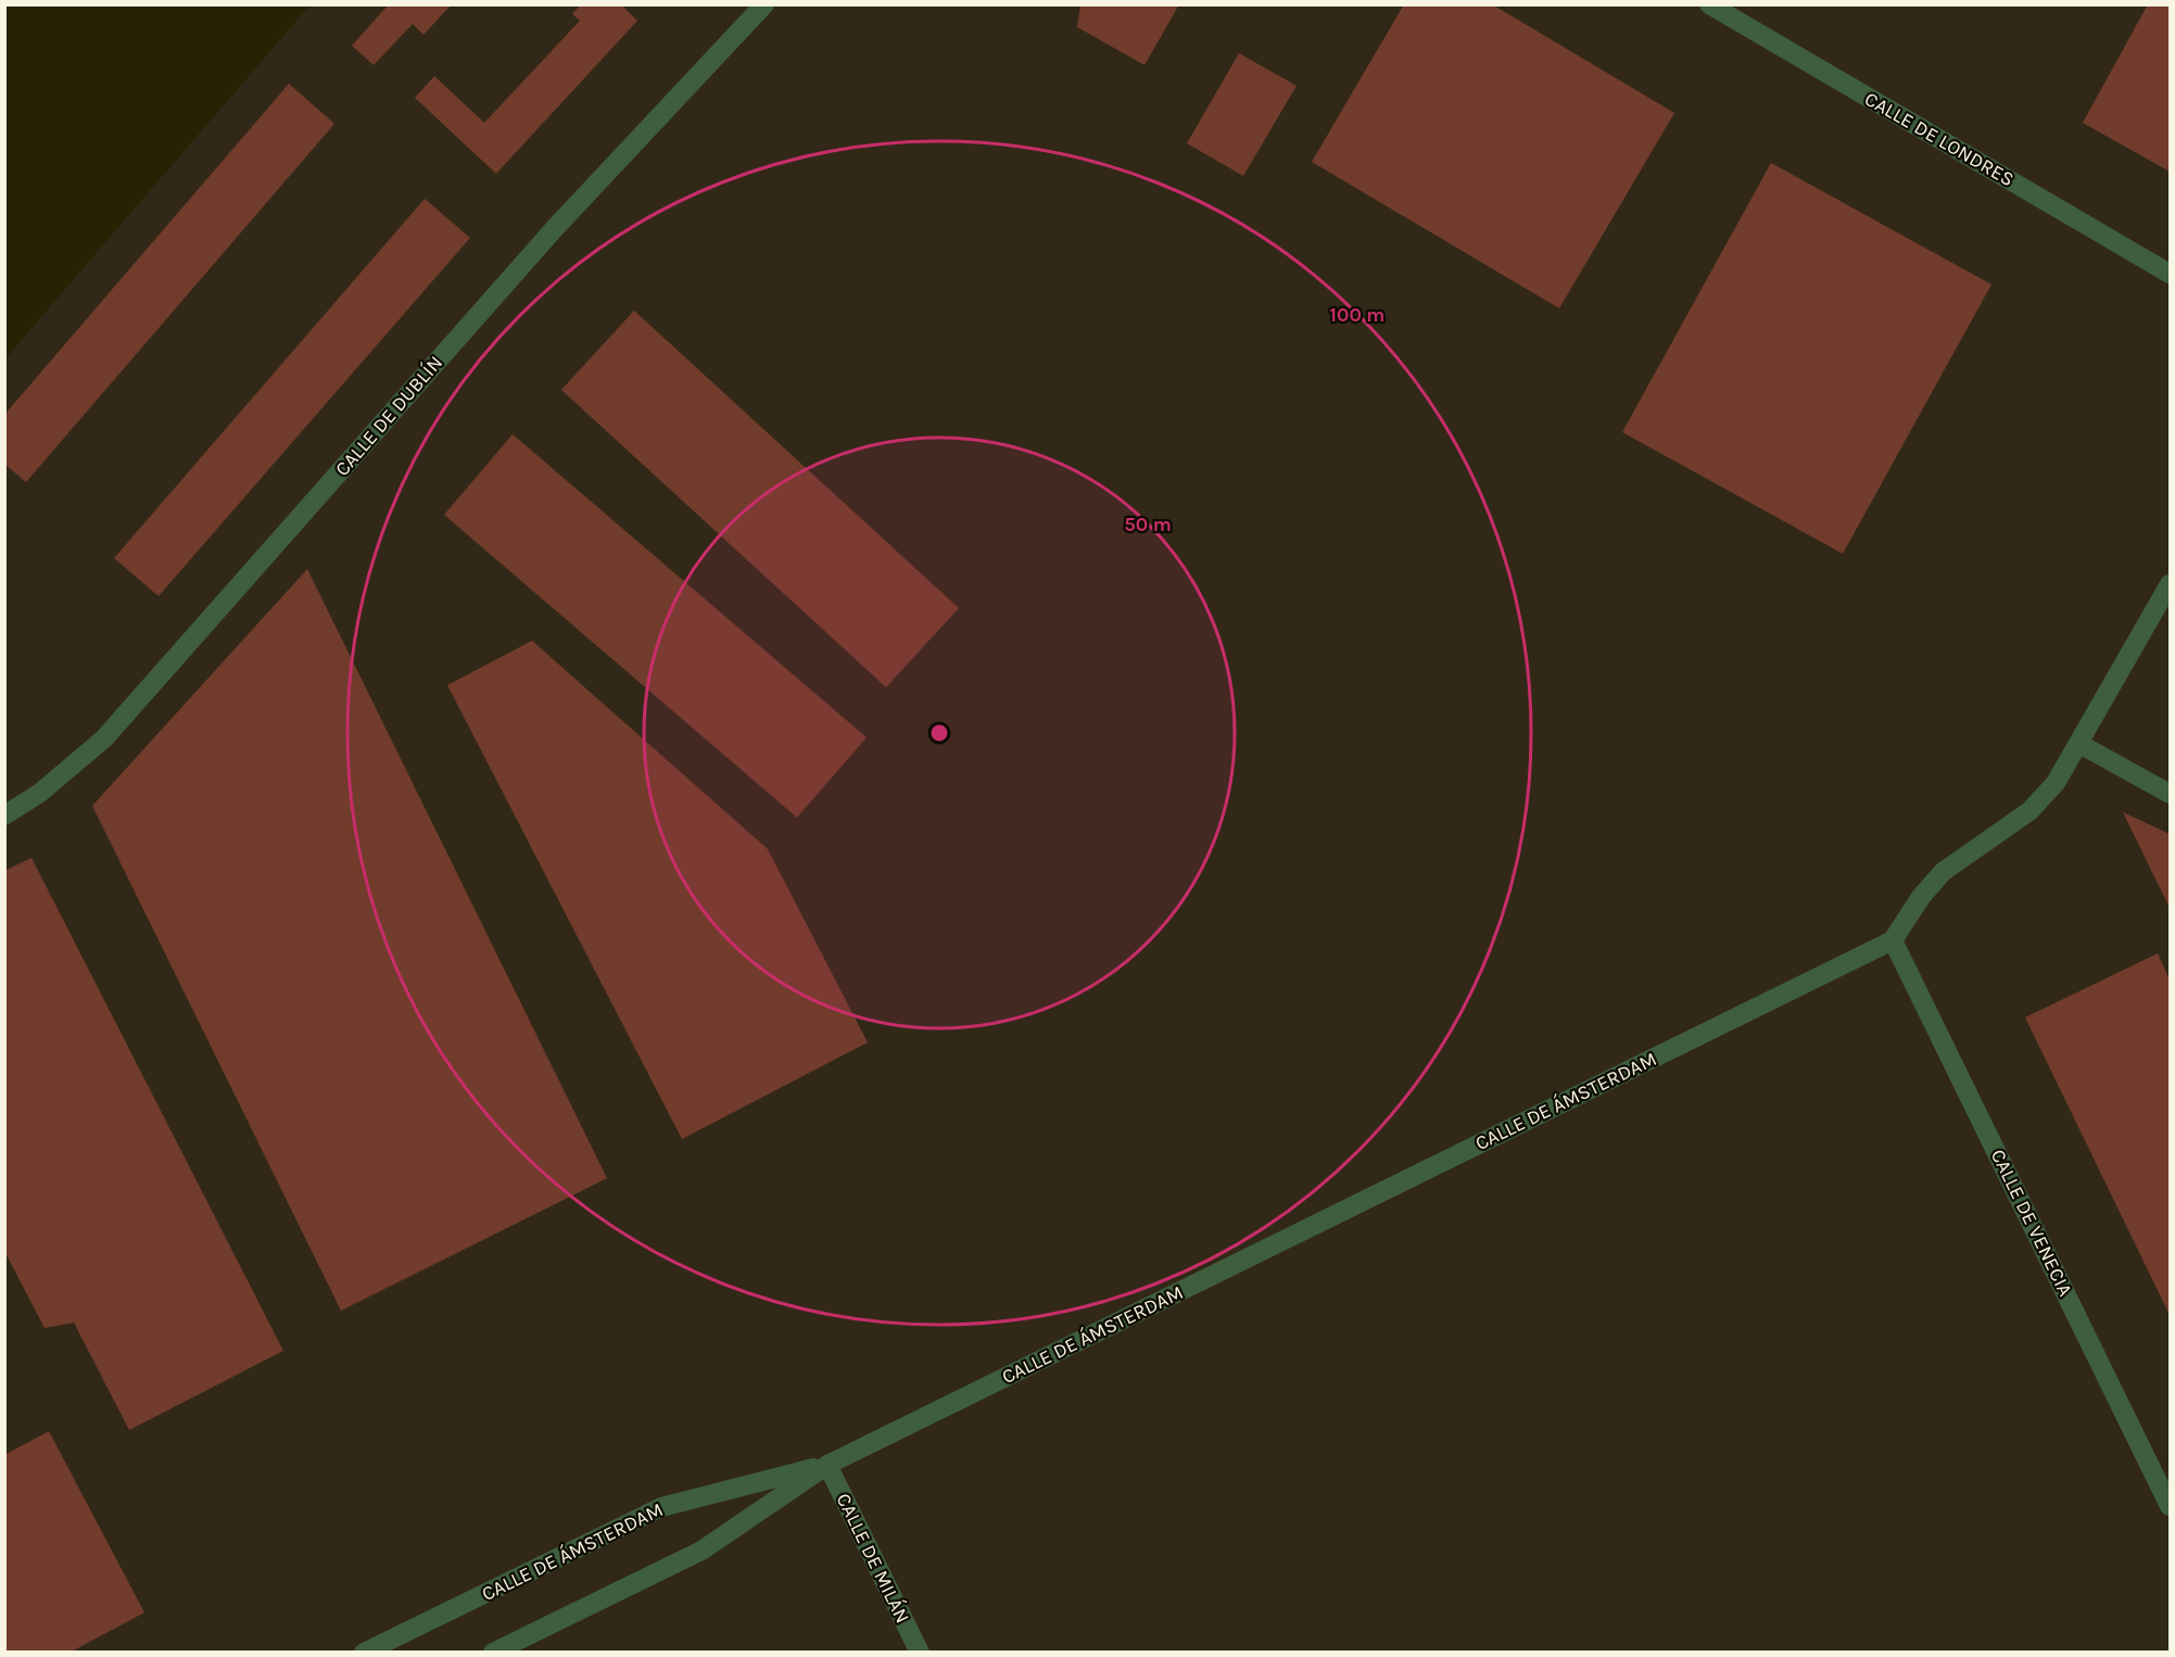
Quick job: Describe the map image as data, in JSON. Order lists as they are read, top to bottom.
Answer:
{
  "streets": {
    "street": [
      "CALLE DE LONDRES",
      "CALLE DE DUBLÍN",
      "CALLE DE ÁMSTERDAM",
      "CALLE DE VENECIA",
      "CALLE DE MILÁN"
    ]
  },
  "crossings": [
    ["CALLE DE ÁMSTERDAM", "CALLE DE VENECIA"],
    ["CALLE DE ÁMSTERDAM", "CALLE DE MILÁN"]
  ],
  "rings": ["100 m", "50 m"]
}
